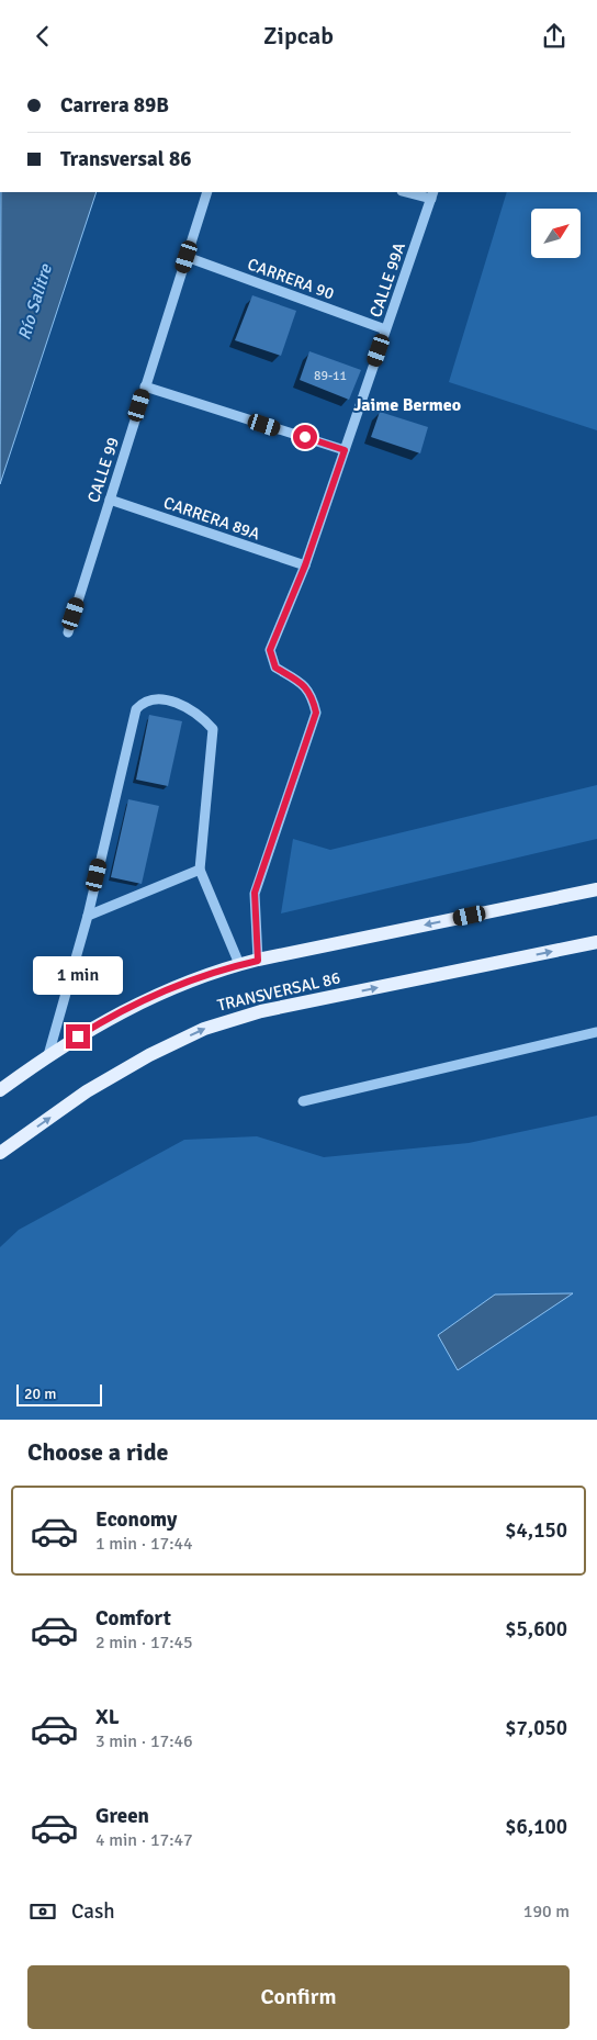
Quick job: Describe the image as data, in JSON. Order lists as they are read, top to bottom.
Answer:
{
  "streets": {
    "main road": ["TRANSVERSAL 86"],
    "street": [
      "CARRERA 90",
      "CALLE 99A",
      "CALLE 99",
      "CARRERA 89A"
    ]
  },
  "crossings": [
    ["CARRERA 90", "CALLE 99A"],
    ["CARRERA 90", "CALLE 99"],
    ["CALLE 99A", "CARRERA 89A"],
    ["CALLE 99A", "TRANSVERSAL 86"],
    ["CALLE 99", "CARRERA 89A"]
  ],
  "districts": ["Jaime Bermeo"],
  "water": ["Río Salitre"],
  "house_numbers": ["89-11"],
  "scale_bar": "20 m",
  "north": "top right",
  "page": {
    "header": "Zipcab",
    "banner": ["Carrera 89B", "Transversal 86"],
    "bubble": "1 min",
    "scale": "20 m",
    "heading": "Choose a ride",
    "list": [
      {
        "name": "Economy",
        "note": "1 min · 17:44",
        "value": "$4,150"
      },
      {
        "name": "Comfort",
        "note": "2 min · 17:45",
        "value": "$5,600"
      },
      {
        "name": "XL",
        "note": "3 min · 17:46",
        "value": "$7,050"
      },
      {
        "name": "Green",
        "note": "4 min · 17:47",
        "value": "$6,100"
      }
    ],
    "pay": ["Cash", "190 m"],
    "buttons": "Confirm"
  }
}
